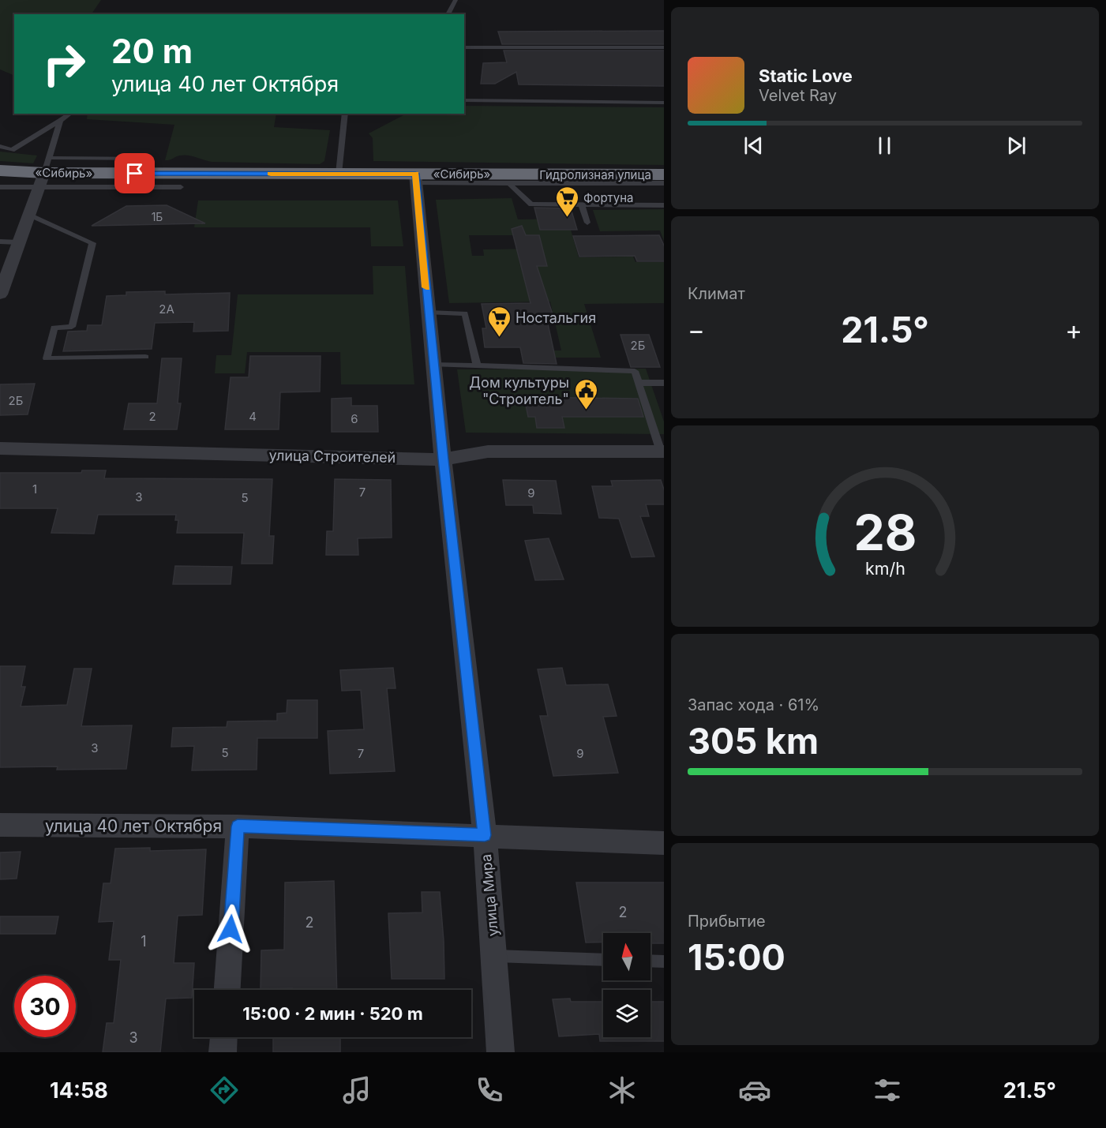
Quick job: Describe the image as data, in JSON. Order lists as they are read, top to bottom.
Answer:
{
  "streets": {
    "highway": ["«Сибирь»", "Гидролизная улица"],
    "street": ["улица Строителей", "улица 40 лет Октября", "улица Мира"]
  },
  "crossings": [
    ["«Сибирь»", "Гидролизная улица"],
    ["«Сибирь»", "улица Мира"],
    ["улица Строителей", "улица Мира"],
    ["улица 40 лет Октября", "улица Мира"]
  ],
  "places": {
    "supermarket": ["Фортуна", "Ностальгия"],
    "public building": ["Дом культуры \"Строитель\""]
  },
  "house_numbers": [
    "1Б",
    "2А",
    "2Б",
    "2Б",
    "2",
    "4",
    "6",
    "1",
    "7",
    "9",
    "3",
    "5",
    "3",
    "5",
    "7",
    "9",
    "2",
    "2",
    "1",
    "3"
  ],
  "north": "top",
  "page": {
    "turn": ["20 m", "улица 40 лет Октября"],
    "song": ["Static Love", "Velvet Ray"],
    "tile": [
      "Климат",
      ["Запас хода · 61%", "305 km"],
      ["Прибытие", "15:00"]
    ],
    "heat": ["−", "21.5°", "+"],
    "limit": "30",
    "trip": "15:00 · 2 мин · 520 m",
    "tabs": ["14:58", "21.5°"],
    "gauge": ["28", "km/h"]
  }
}
